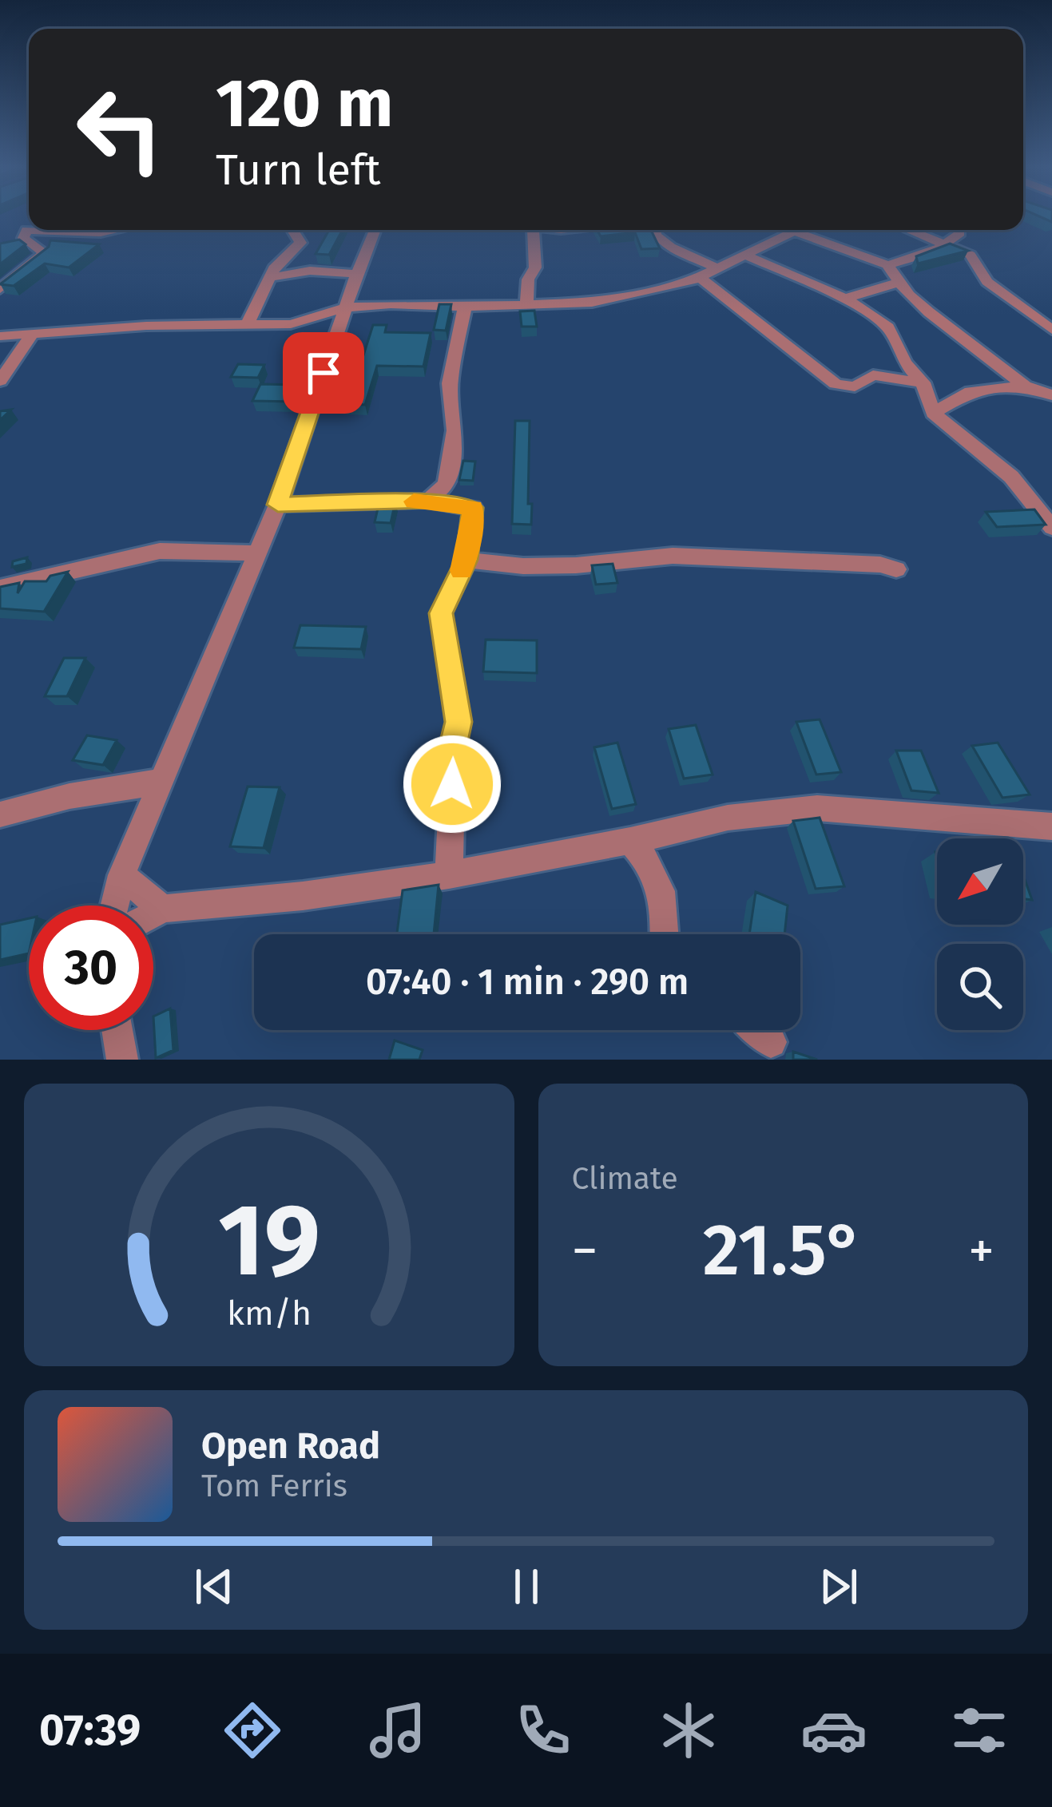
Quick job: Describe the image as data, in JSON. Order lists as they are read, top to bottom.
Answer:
{
  "north": "bottom left",
  "page": {
    "turn": ["120 m", "Turn left"],
    "limit": "30",
    "trip": "07:40 · 1 min · 290 m",
    "tile": "Climate",
    "heat": ["−", "21.5°", "+"],
    "song": ["Open Road", "Tom Ferris"],
    "tabs": "07:39",
    "gauge": ["19", "km/h"]
  }
}
